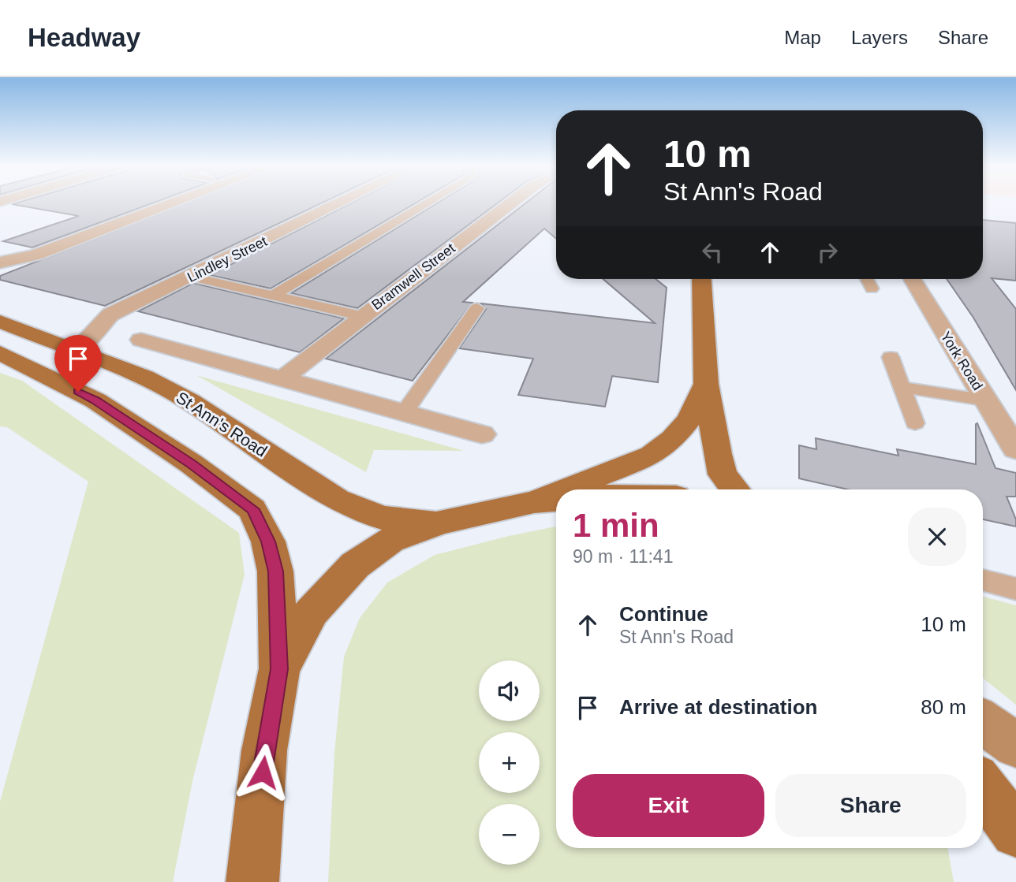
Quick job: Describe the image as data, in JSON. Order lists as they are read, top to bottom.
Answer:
{
  "streets": {
    "main road": ["St Ann's Road"],
    "street": ["Lindley Street", "Bramwell Street", "York Road"]
  },
  "crossings": [
    ["Lindley Street", "St Ann's Road"]
  ],
  "page": {
    "header": "Headway",
    "nav": ["Map", "Layers", "Share"],
    "turn": ["10 m", "St Ann's Road"],
    "heading": ["1 min", "90 m · 11:41"],
    "list": [
      {
        "name": "Continue",
        "note": "St Ann's Road",
        "value": "10 m"
      },
      {
        "name": "Arrive at destination",
        "value": "80 m"
      }
    ],
    "map_buttons": ["+", "−"],
    "buttons": ["Exit", "Share"]
  }
}
